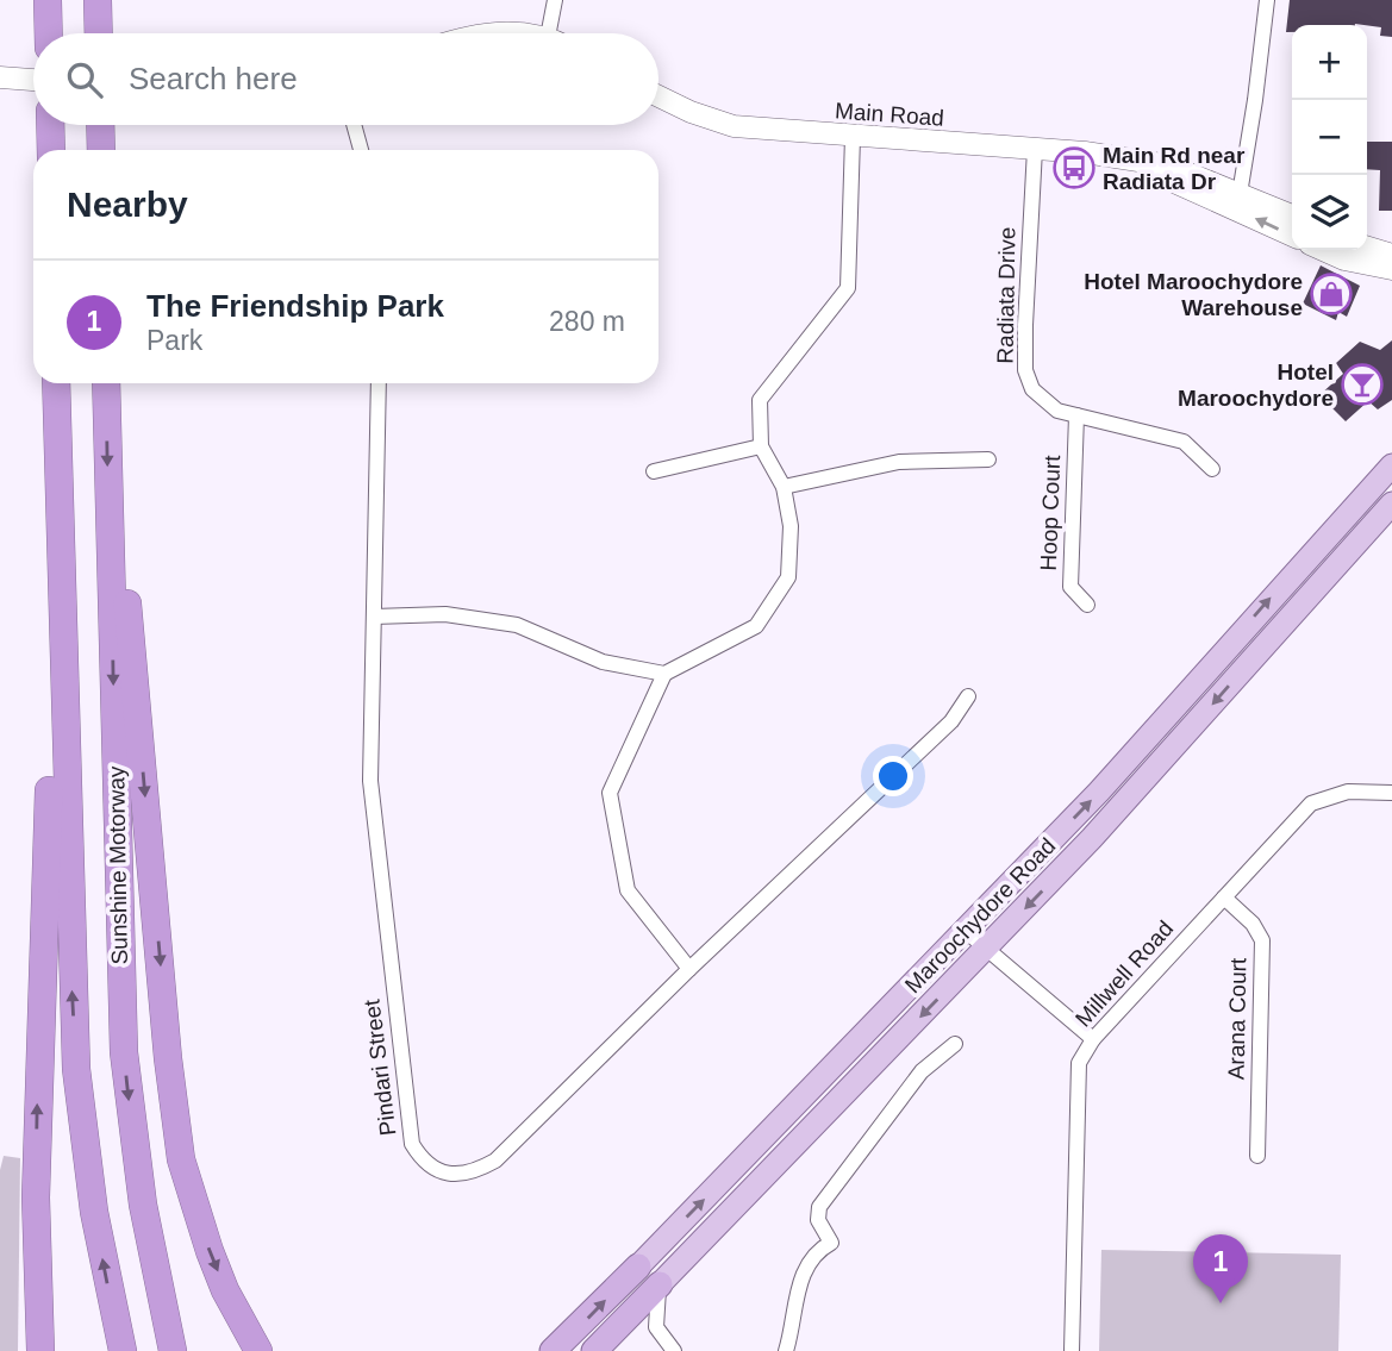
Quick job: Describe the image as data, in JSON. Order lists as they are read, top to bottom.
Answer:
{
  "streets": {
    "highway": ["Sunshine Motorway", "Maroochydore Road"],
    "main road": ["Main Road"],
    "street": [
      "Radiata Drive",
      "Hoop Court",
      "Millwell Road",
      "Arana Court",
      "Pindari Street"
    ]
  },
  "crossings": [
    ["Main Road", "Radiata Drive"],
    ["Radiata Drive", "Hoop Court"],
    ["Millwell Road", "Arana Court"]
  ],
  "places": {
    "bus stop": ["Main Rd near Radiata Dr"],
    "shop": ["Hotel Maroochydore Warehouse"],
    "bar": ["Hotel Maroochydore"]
  },
  "page": {
    "map_buttons": ["+", "−"],
    "search": "Search here",
    "heading": "Nearby",
    "list": [
      {
        "mark": "1",
        "name": "The Friendship Park",
        "note": "Park",
        "value": "280 m"
      }
    ],
    "pins": "1"
  }
}
